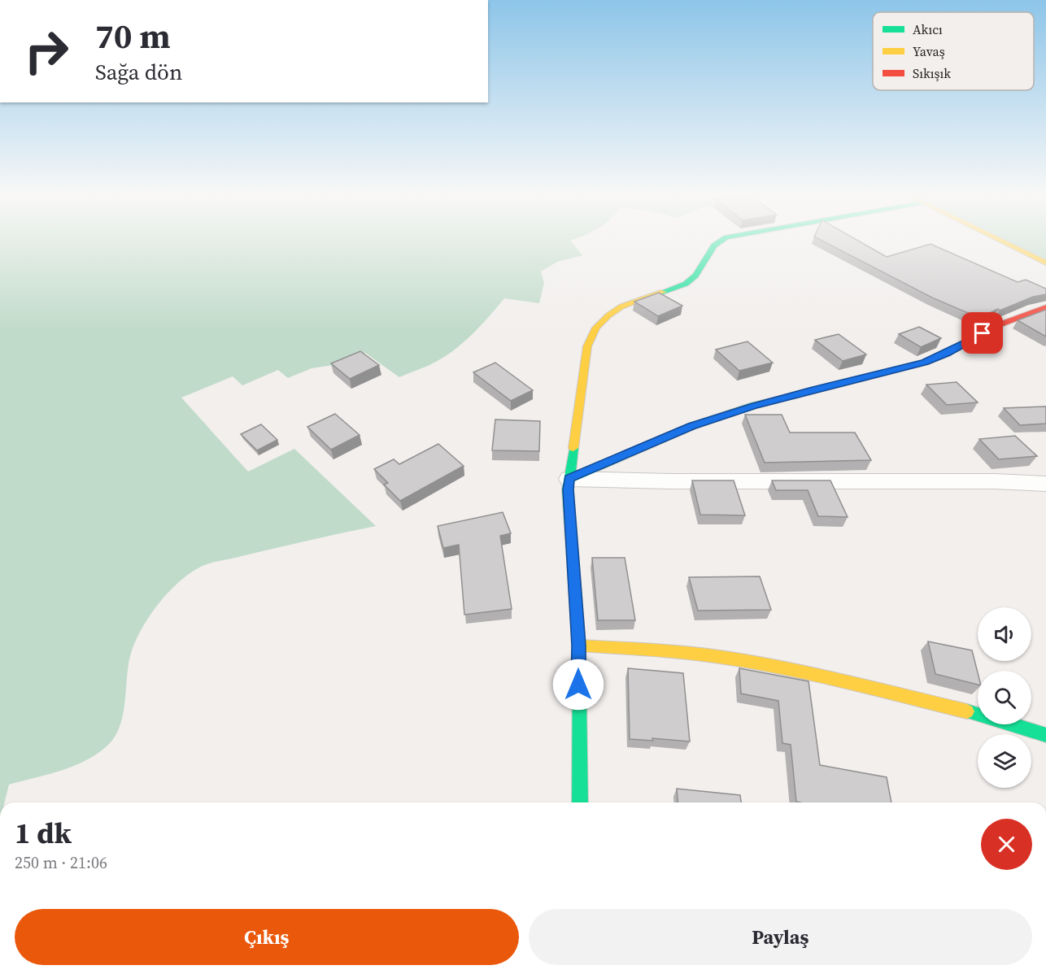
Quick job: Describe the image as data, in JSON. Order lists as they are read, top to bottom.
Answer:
{
  "legend": ["Akıcı", "Yavaş", "Sıkışık"],
  "page": {
    "turn": ["70 m", "Sağa dön"],
    "heading": ["1 dk", "250 m · 21:06"],
    "buttons": ["Çıkış", "Paylaş"]
  }
}
